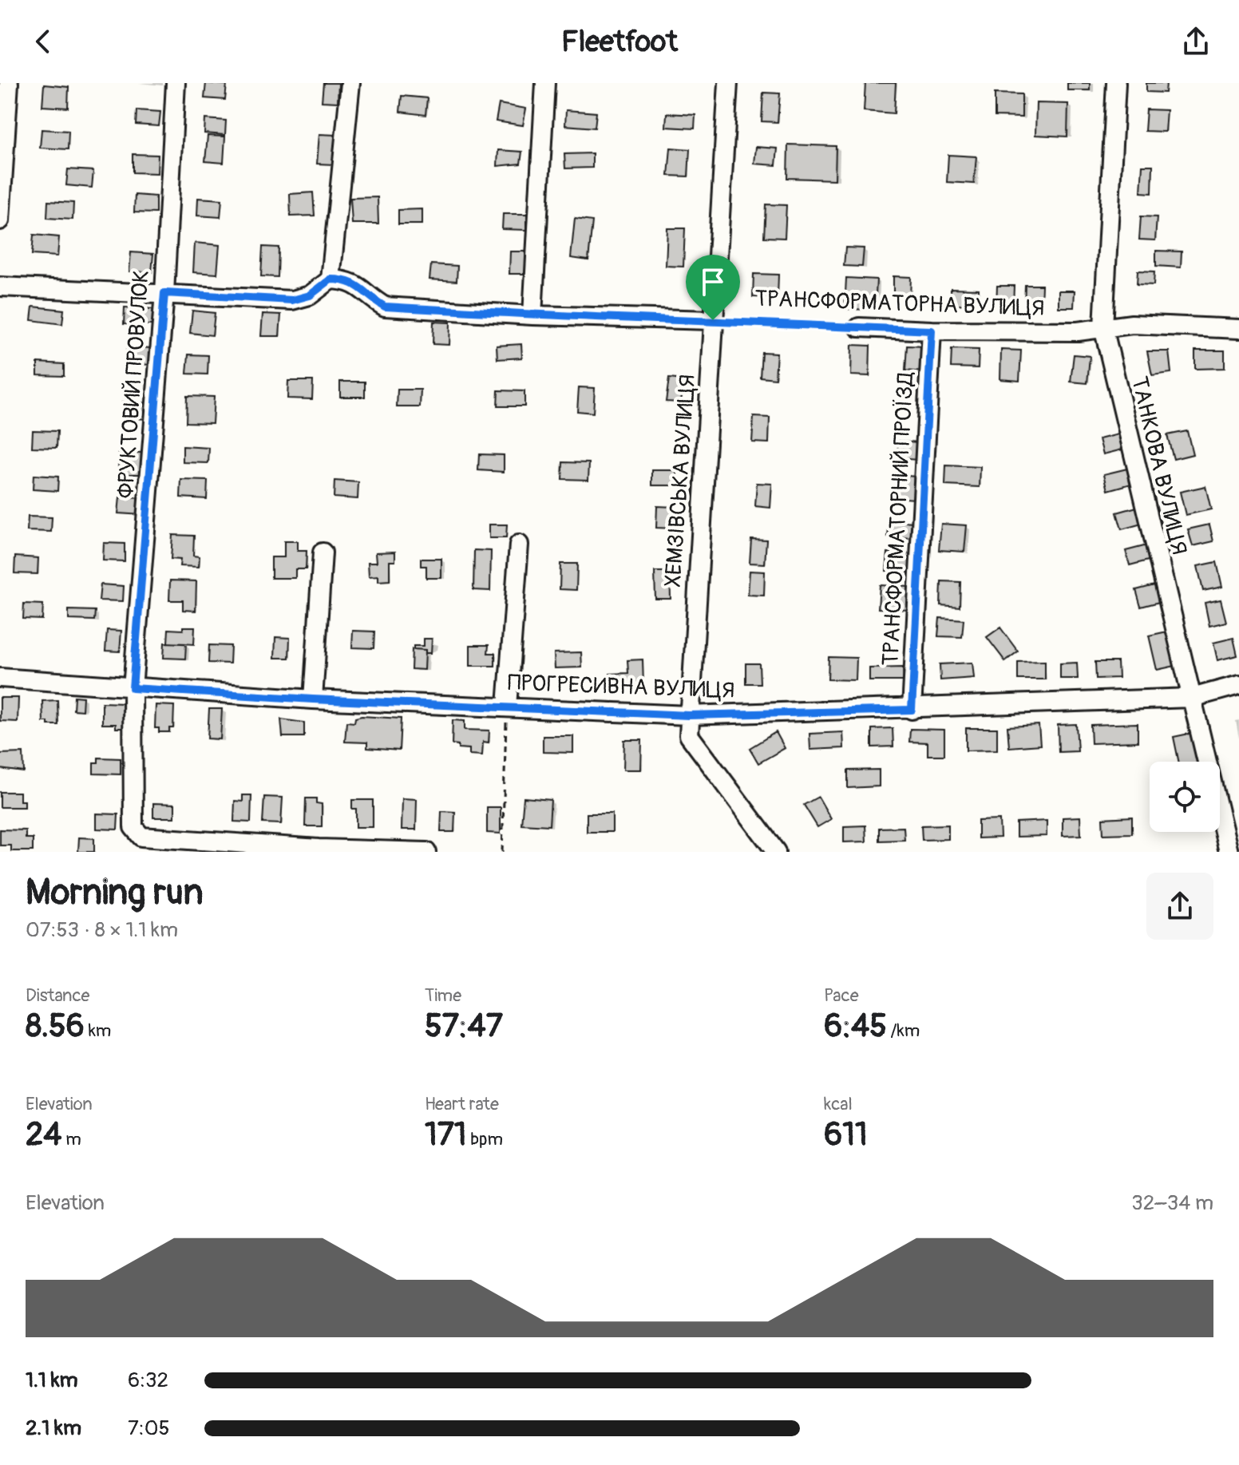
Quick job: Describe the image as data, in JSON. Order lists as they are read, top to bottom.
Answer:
{
  "streets": {
    "street": [
      "ТРАНСФОРМАТОРНА ВУЛИЦЯ",
      "ФРУКТОВИЙ ПРОВУЛОК",
      "ТАНКОВА ВУЛИЦЯ",
      "ХЕМЗІВСЬКА ВУЛИЦЯ",
      "ТРАНСФОРМАТОРНИЙ ПРОЇЗД",
      "ПРОГРЕСИВНА ВУЛИЦЯ"
    ]
  },
  "crossings": [
    ["ТРАНСФОРМАТОРНА ВУЛИЦЯ", "ТАНКОВА ВУЛИЦЯ"],
    ["ТРАНСФОРМАТОРНА ВУЛИЦЯ", "ХЕМЗІВСЬКА ВУЛИЦЯ"],
    ["ТРАНСФОРМАТОРНА ВУЛИЦЯ", "ТРАНСФОРМАТОРНИЙ ПРОЇЗД"],
    ["ФРУКТОВИЙ ПРОВУЛОК", "ПРОГРЕСИВНА ВУЛИЦЯ"],
    ["ТАНКОВА ВУЛИЦЯ", "ПРОГРЕСИВНА ВУЛИЦЯ"],
    ["ХЕМЗІВСЬКА ВУЛИЦЯ", "ПРОГРЕСИВНА ВУЛИЦЯ"],
    ["ТРАНСФОРМАТОРНИЙ ПРОЇЗД", "ПРОГРЕСИВНА ВУЛИЦЯ"]
  ],
  "page": {
    "header": "Fleetfoot",
    "heading": ["Morning run", "07:53 · 8 × 1.1 km"],
    "stats": [
      ["Distance", "8.56 km"],
      ["Time", "57:47"],
      ["Pace", "6:45 /km"],
      ["Elevation", "24 m"],
      ["Heart rate", "171 bpm"],
      ["kcal", "611"]
    ],
    "chart": ["Elevation", "32–34 m"],
    "list": [
      {
        "name": "1.1 km",
        "note": "6:32"
      },
      {
        "name": "2.1 km",
        "note": "7:05"
      }
    ]
  }
}
